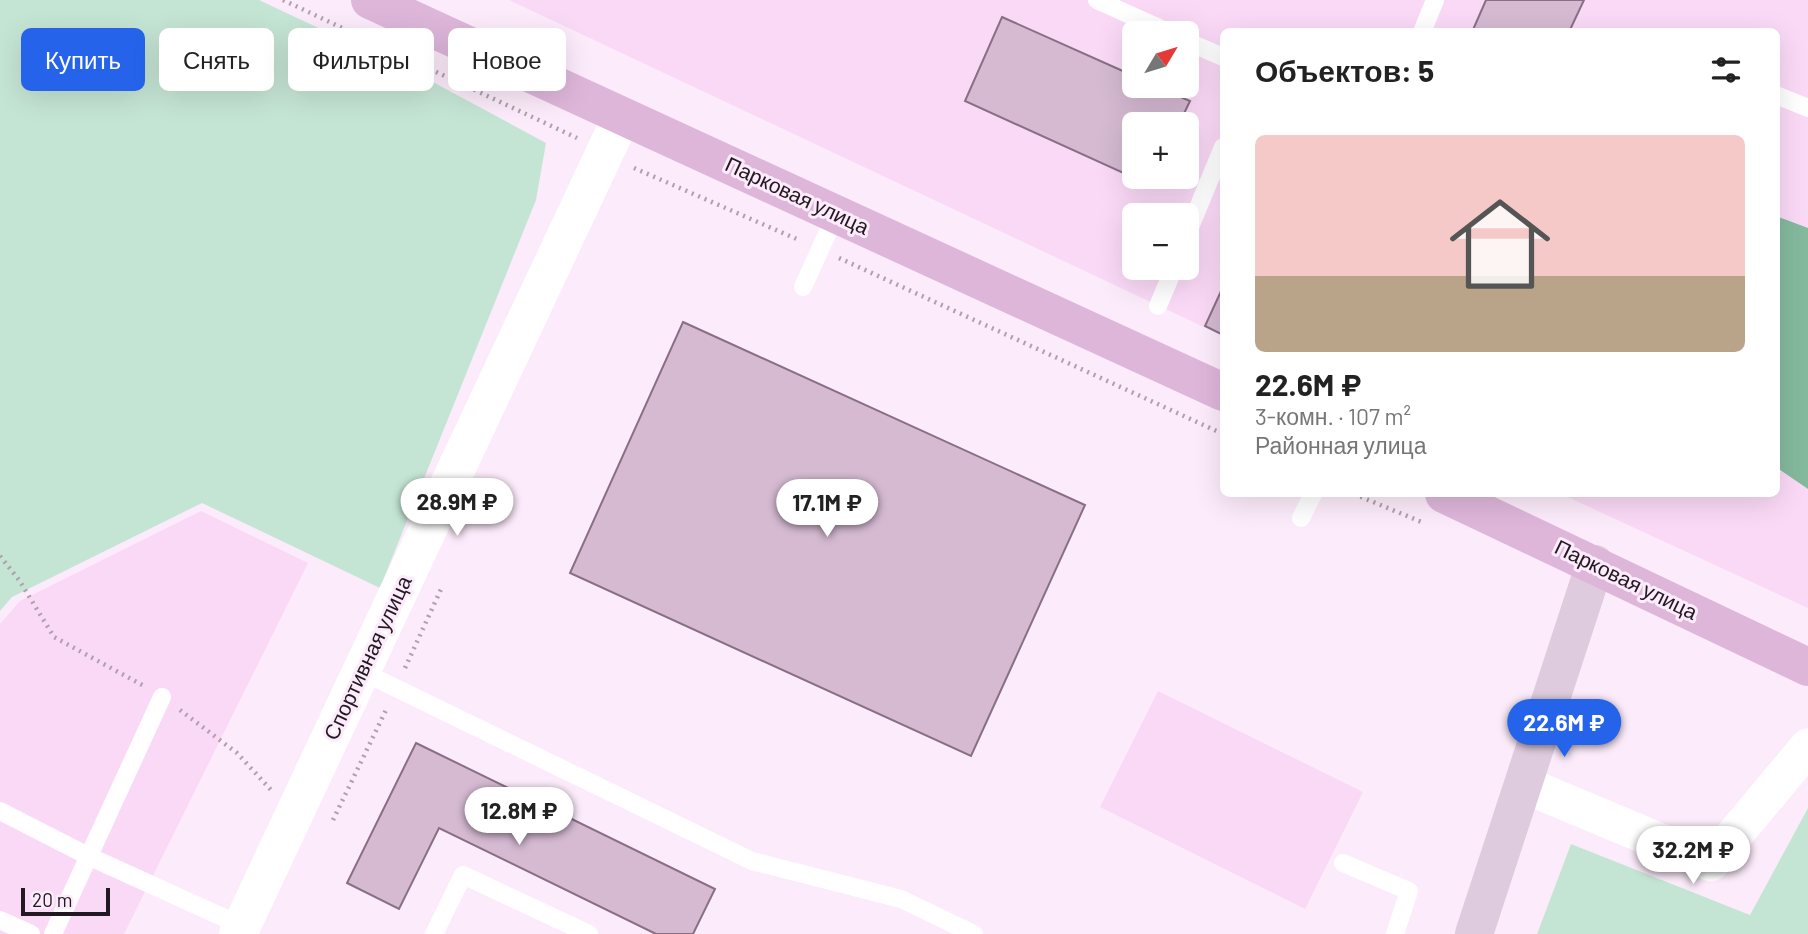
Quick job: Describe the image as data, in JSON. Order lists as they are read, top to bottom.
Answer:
{
  "streets": {
    "main road": ["Парковая улица"],
    "street": ["Спортивная улица"]
  },
  "crossings": [
    ["Парковая улица", "Спортивная улица"]
  ],
  "scale_bar": "20 m",
  "north": "top right",
  "page": {
    "map_buttons": ["+", "−"],
    "chip": [
      "Купить",
      "Снять",
      "Фильтры",
      "Новое"
    ],
    "heading": "Объектов: 5",
    "list": [
      {
        "name": "22.6M ₽",
        "note": "3-комн. · 107 m² · Районная улица"
      }
    ],
    "price": [
      "28.9M ₽",
      "17.1M ₽",
      "22.6M ₽",
      "12.8M ₽",
      "32.2M ₽"
    ],
    "scale": "20 m"
  }
}
